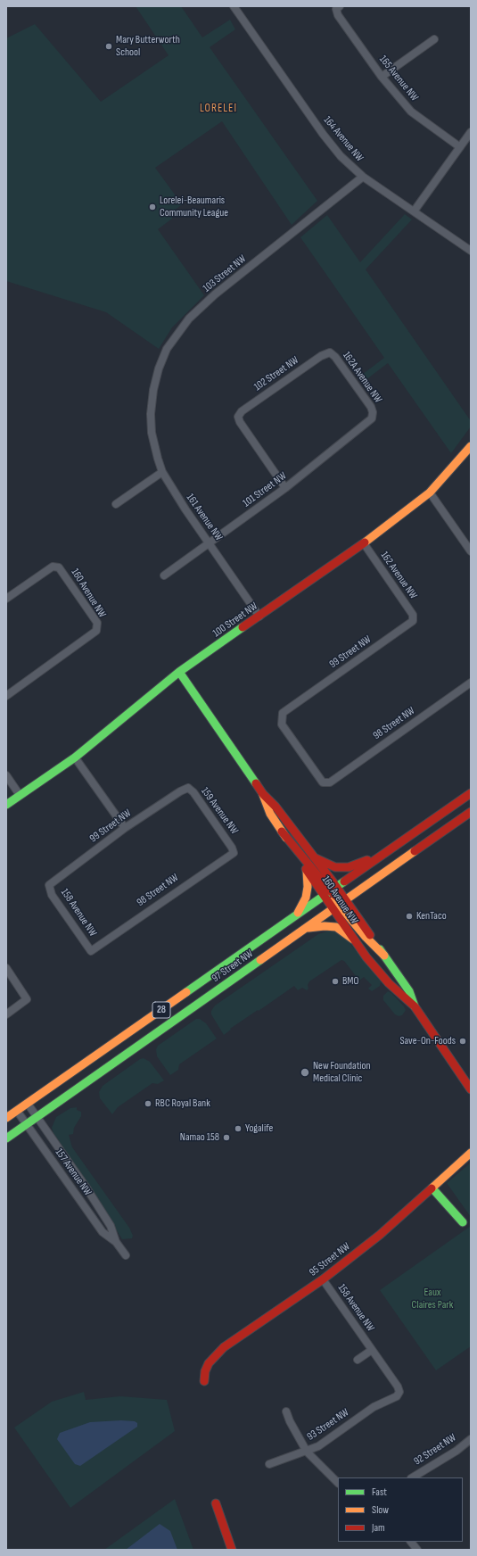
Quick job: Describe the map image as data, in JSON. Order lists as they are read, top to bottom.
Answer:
{
  "streets": {
    "street": [
      "165 Avenue NW",
      "164 Avenue NW",
      "103 Street NW",
      "102 Street NW",
      "162A Avenue NW",
      "101 Street NW",
      "161 Avenue NW",
      "162 Avenue NW",
      "160 Avenue NW",
      "100 Street NW",
      "99 Street NW",
      "98 Street NW",
      "159 Avenue NW",
      "158 Avenue NW",
      "97 Street NW",
      "28",
      "157 Avenue NW",
      "95 Street NW",
      "93 Street NW",
      "92 Street NW"
    ]
  },
  "crossings": [
    ["164 Avenue NW", "103 Street NW"],
    ["103 Street NW", "161 Avenue NW"],
    ["102 Street NW", "162A Avenue NW"],
    ["102 Street NW", "101 Street NW"],
    ["162A Avenue NW", "101 Street NW"],
    ["101 Street NW", "161 Avenue NW"],
    ["161 Avenue NW", "100 Street NW"],
    ["162 Avenue NW", "100 Street NW"],
    ["162 Avenue NW", "99 Street NW"],
    ["160 Avenue NW", "100 Street NW"],
    ["160 Avenue NW", "97 Street NW"],
    ["99 Street NW", "98 Street NW"],
    ["99 Street NW", "159 Avenue NW"],
    ["99 Street NW", "158 Avenue NW"],
    ["98 Street NW", "159 Avenue NW"],
    ["98 Street NW", "158 Avenue NW"],
    ["158 Avenue NW", "95 Street NW"],
    ["158 Avenue NW", "93 Street NW"],
    ["97 Street NW", "157 Avenue NW"]
  ],
  "districts": ["LORELEI"],
  "parks": ["Eaux Claires Park"],
  "places": [
    "Mary Butterworth School",
    "Lorelei-Beaumaris Community League",
    "KenTaco",
    "BMO",
    "Save-On-Foods",
    "New Foundation Medical Clinic",
    "RBC Royal Bank",
    "Yogalife",
    "Namao 158"
  ],
  "legend": ["Fast", "Slow", "Jam"]
}
